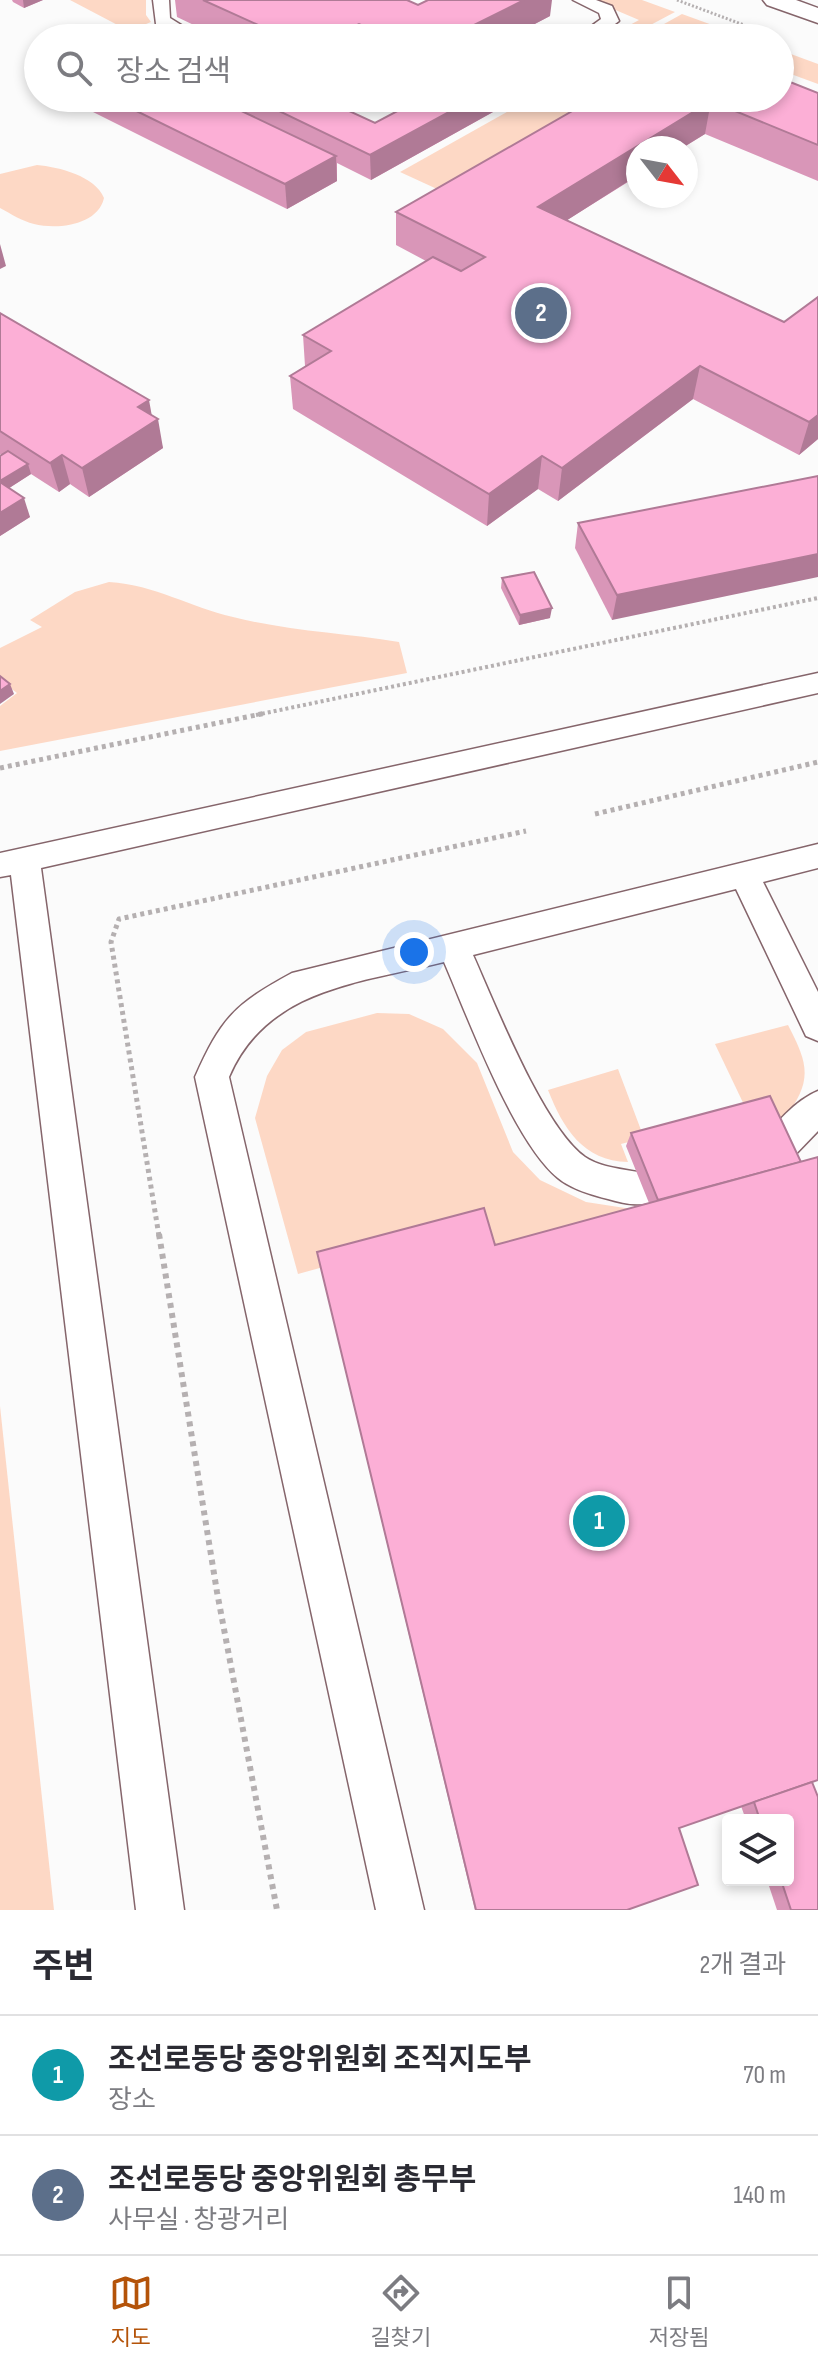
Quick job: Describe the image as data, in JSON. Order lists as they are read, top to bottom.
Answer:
{
  "north": "bottom right",
  "page": {
    "search": "장소 검색",
    "pins": ["2", "1"],
    "heading": ["주변", "2개 결과"],
    "list": [
      {
        "mark": "1",
        "name": "조선로동당 중앙위원회 조직지도부",
        "note": "장소",
        "value": "70 m"
      },
      {
        "mark": "2",
        "name": "조선로동당 중앙위원회 총무부",
        "note": "사무실 · 창광거리",
        "value": "140 m"
      }
    ],
    "nav": ["지도", "길찾기", "저장됨"]
  }
}
